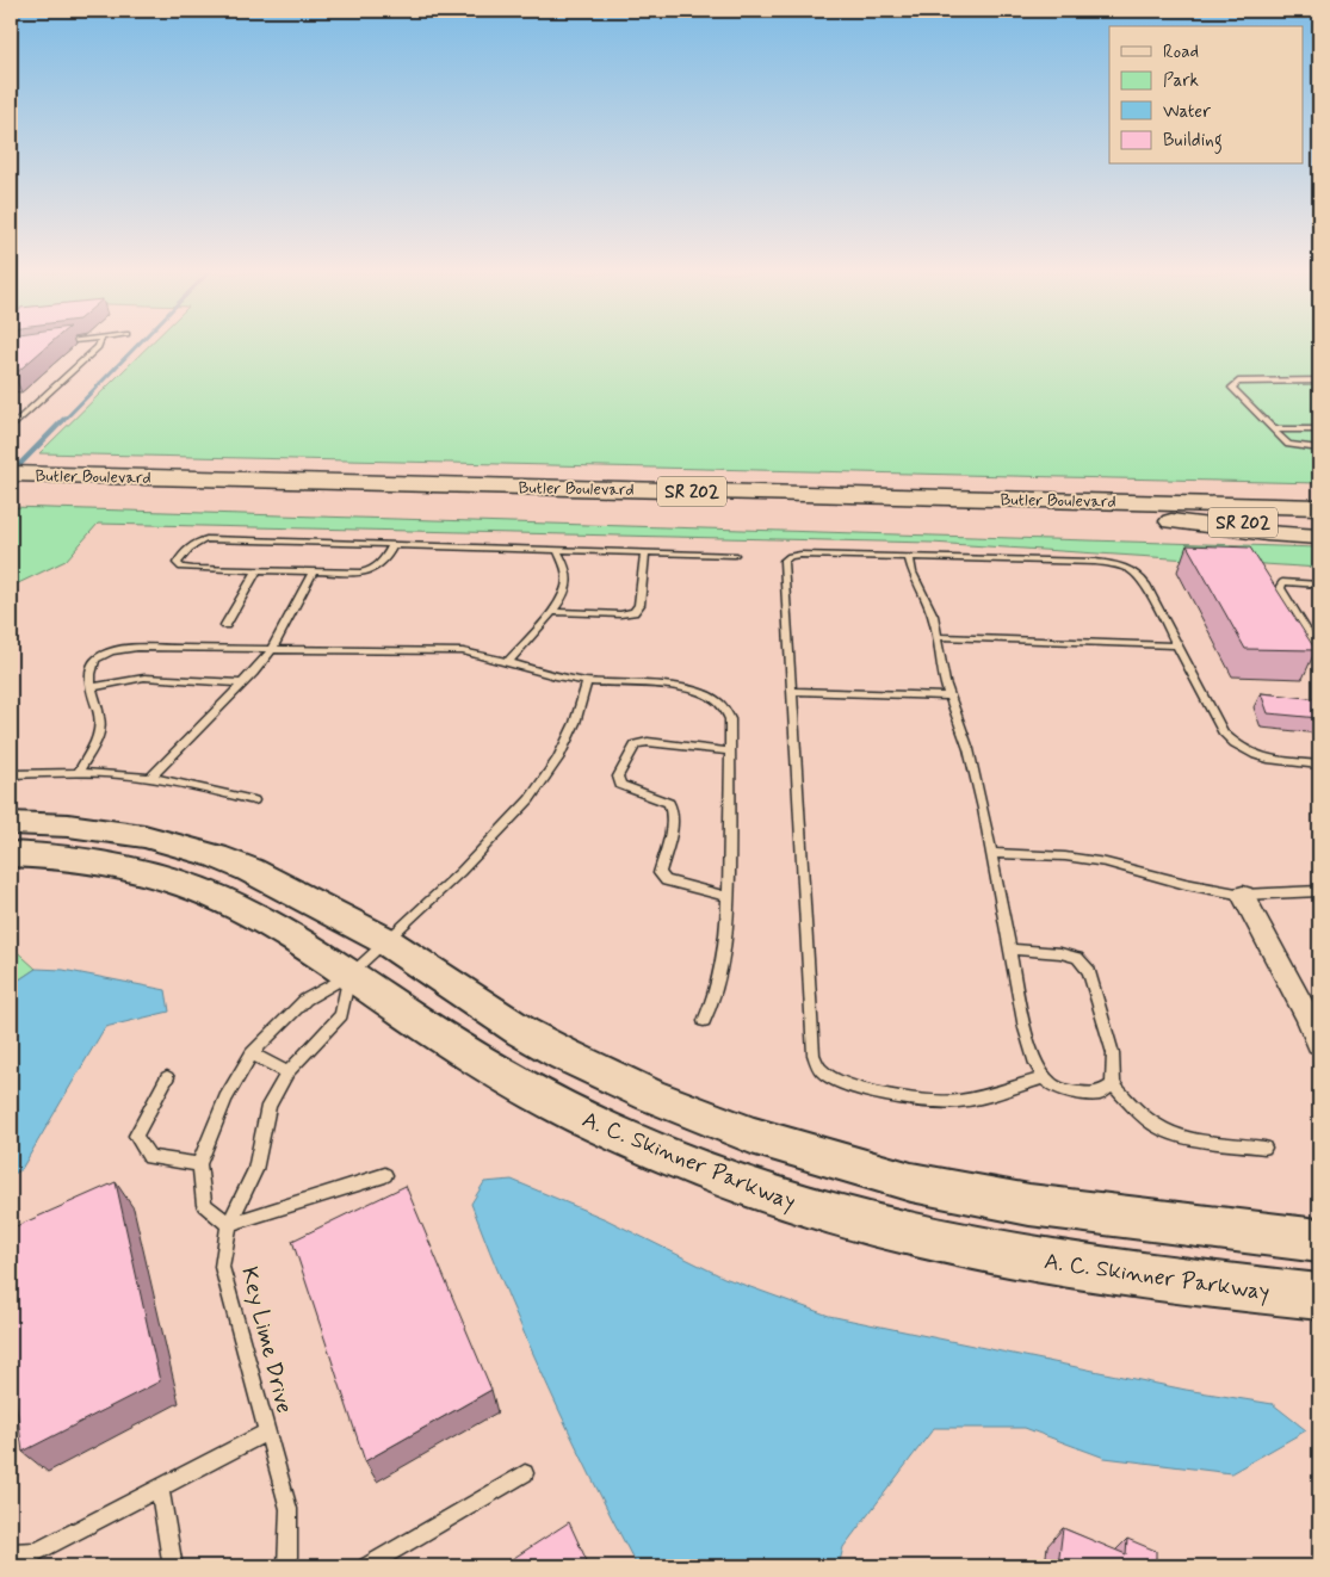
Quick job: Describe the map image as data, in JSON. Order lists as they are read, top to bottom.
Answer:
{
  "streets": {
    "highway": ["Butler Boulevard", "SR 202"],
    "main road": ["A. C. Skinner Parkway"],
    "lane": ["Key Lime Drive"]
  },
  "legend": [
    "Road",
    "Park",
    "Water",
    "Building"
  ]
}
